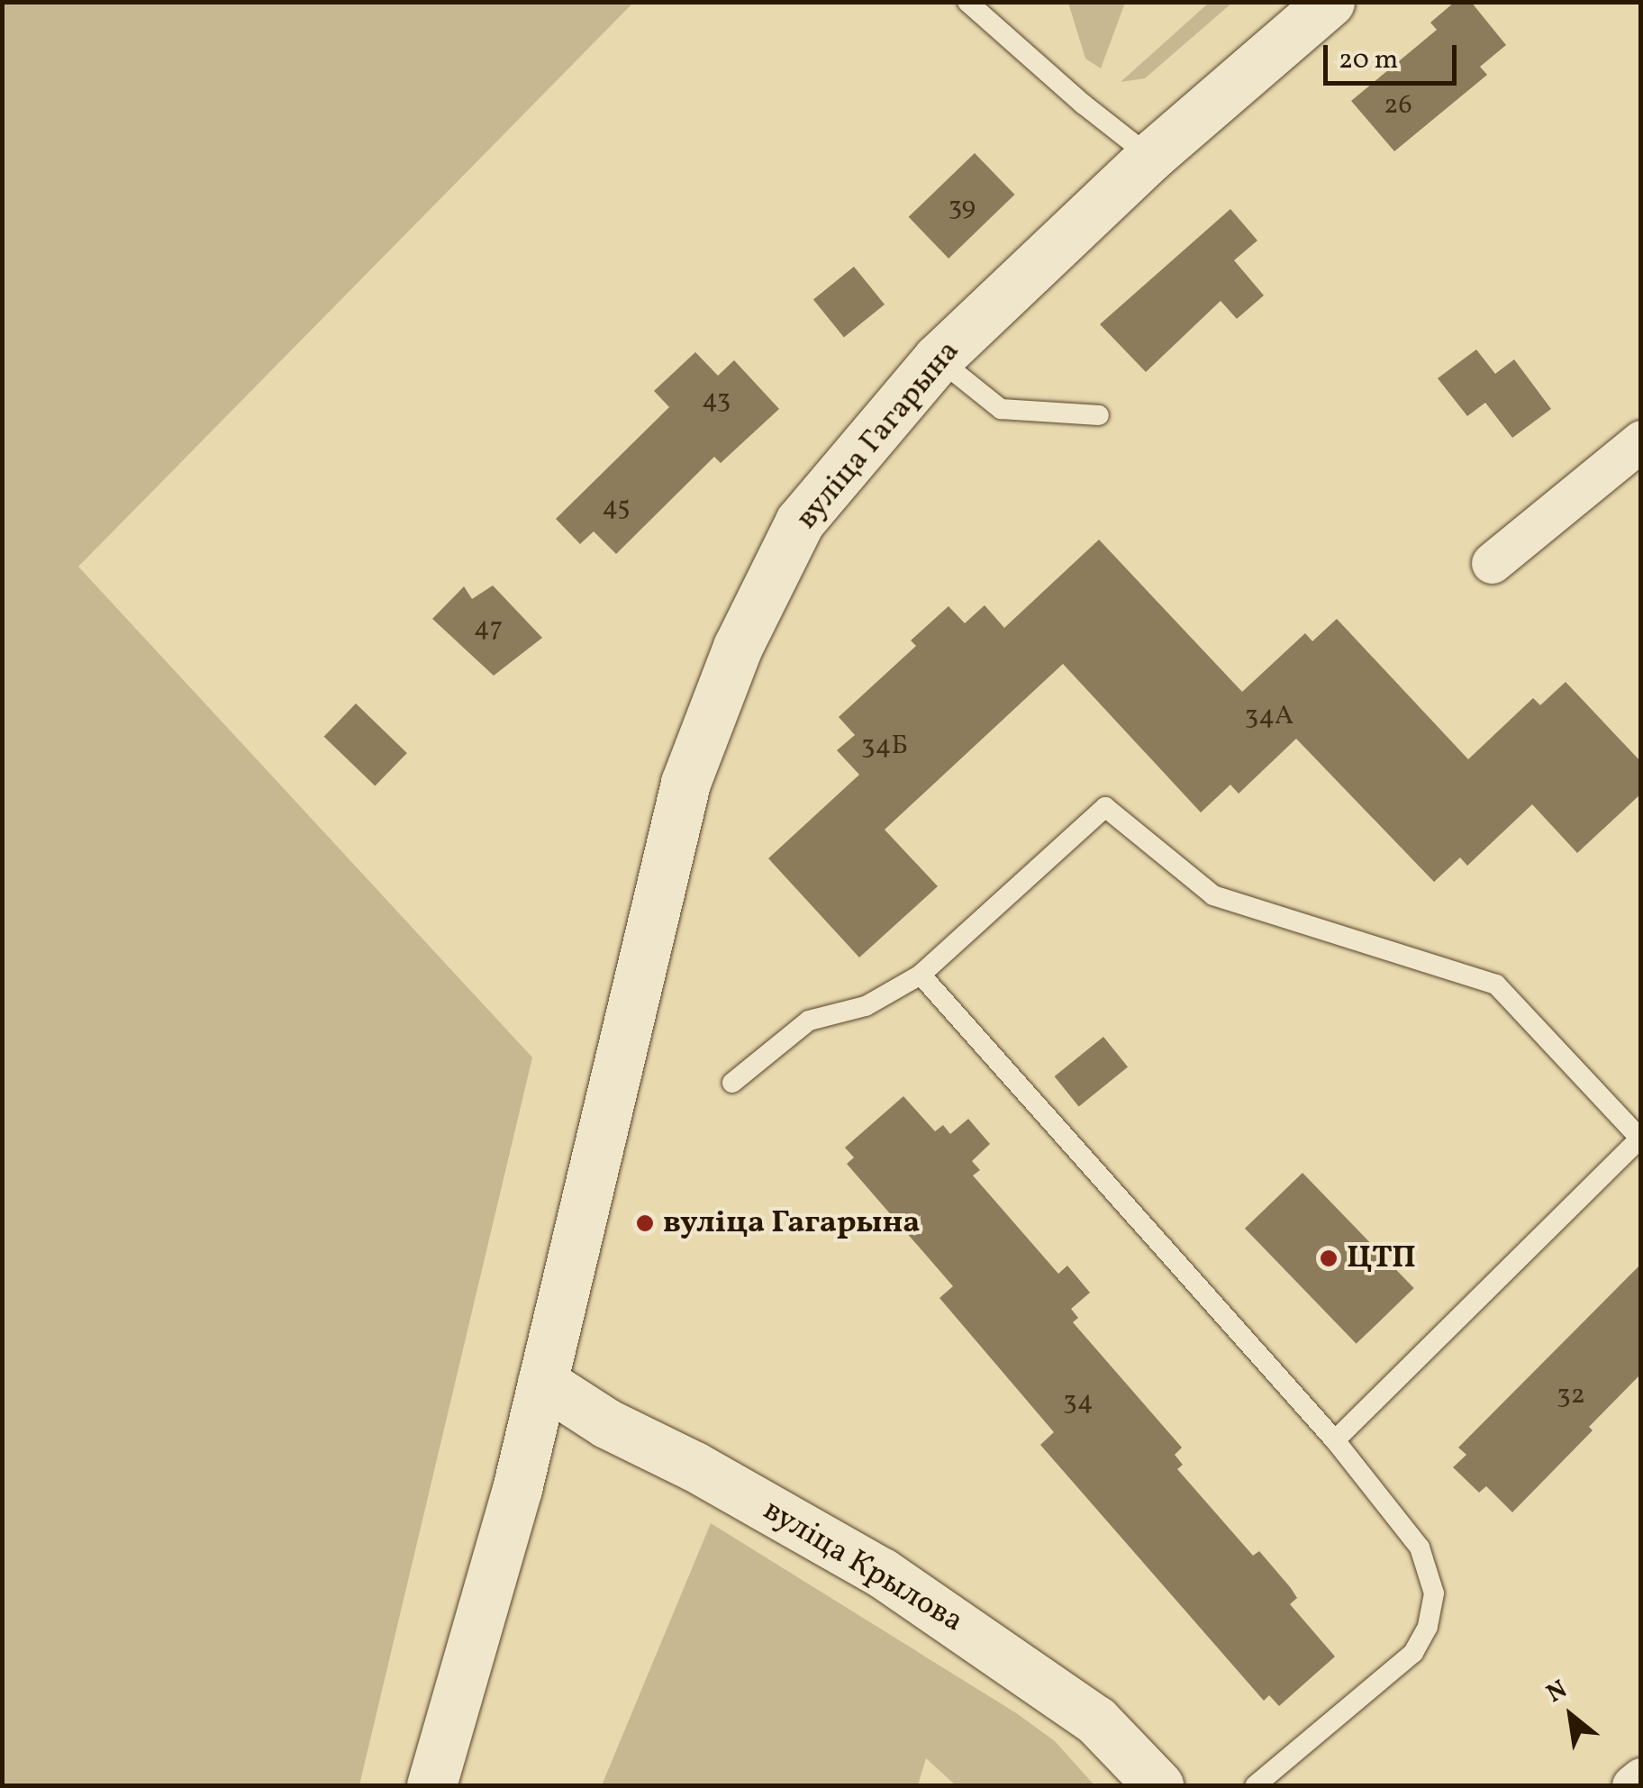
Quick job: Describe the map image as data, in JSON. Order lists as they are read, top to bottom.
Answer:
{
  "streets": {
    "main road": ["вуліца Гагарына", "вуліца Крылова"]
  },
  "crossings": [
    ["вуліца Гагарына", "вуліца Крылова"]
  ],
  "places": ["вуліца Гагарына", "ЦТП"],
  "house_numbers": [
    "26",
    "39",
    "43",
    "45",
    "47",
    "34А",
    "34Б",
    "32",
    "34"
  ],
  "scale_bar": "20 m",
  "north": "top left"
}
